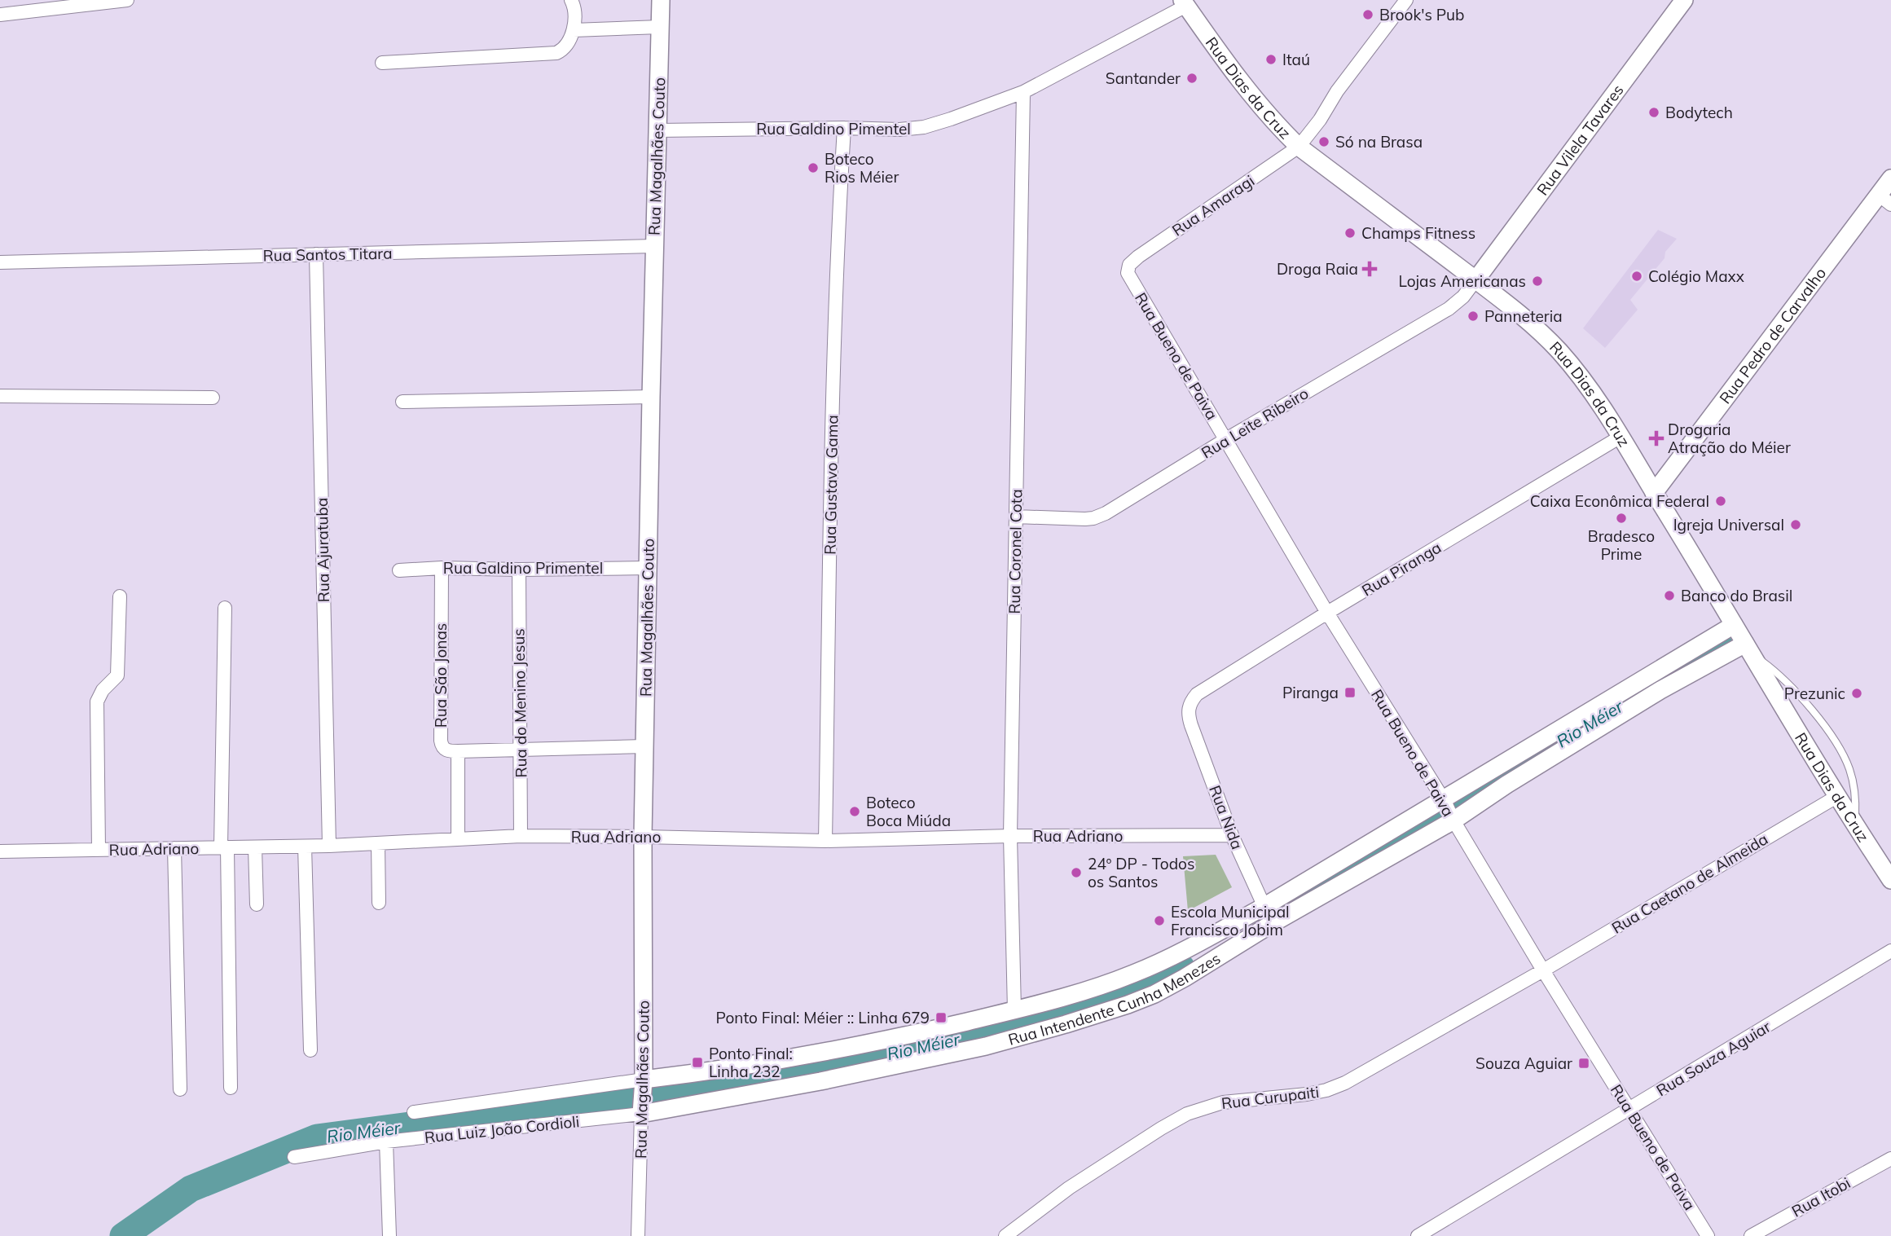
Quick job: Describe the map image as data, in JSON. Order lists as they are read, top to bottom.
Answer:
{
  "streets": {
    "street": [
      "Rua Dias da Cruz",
      "Rua Galdino Pimentel",
      "Rua Vilela Tavares",
      "Rua Magalhães Couto",
      "Rua Amaragi",
      "Rua Santos Titara",
      "Rua Pedro de Carvalho",
      "Rua Bueno de Paiva",
      "Rua Leite Ribeiro",
      "Rua Gustavo Gama",
      "Rua Ajuratuba",
      "Rua Coronel Cota",
      "Rua Galdino Primentel",
      "Rua Piranga",
      "Rua São Jonas",
      "Rua do Menino Jesus",
      "Rua Nida",
      "Rua Adriano",
      "Rua Caetano de Almeida",
      "Rua Intendente Cunha Menezes",
      "Rua Souza Aguiar",
      "Rua Curupaiti",
      "Rua Luiz João Cordioli",
      "Rua Itobi"
    ]
  },
  "crossings": [
    ["Rua Dias da Cruz", "Rua Galdino Pimentel"],
    ["Rua Dias da Cruz", "Rua Vilela Tavares"],
    ["Rua Dias da Cruz", "Rua Amaragi"],
    ["Rua Dias da Cruz", "Rua Pedro de Carvalho"],
    ["Rua Dias da Cruz", "Rua Leite Ribeiro"],
    ["Rua Dias da Cruz", "Rua Piranga"],
    ["Rua Dias da Cruz", "Rua Caetano de Almeida"],
    ["Rua Dias da Cruz", "Rua Intendente Cunha Menezes"],
    ["Rua Galdino Pimentel", "Rua Magalhães Couto"],
    ["Rua Galdino Pimentel", "Rua Gustavo Gama"],
    ["Rua Galdino Pimentel", "Rua Coronel Cota"],
    ["Rua Vilela Tavares", "Rua Leite Ribeiro"],
    ["Rua Magalhães Couto", "Rua Santos Titara"],
    ["Rua Magalhães Couto", "Rua Galdino Primentel"],
    ["Rua Magalhães Couto", "Rua Adriano"],
    ["Rua Magalhães Couto", "Rua Intendente Cunha Menezes"],
    ["Rua Magalhães Couto", "Rua Luiz João Cordioli"],
    ["Rua Amaragi", "Rua Bueno de Paiva"],
    ["Rua Santos Titara", "Rua Ajuratuba"],
    ["Rua Bueno de Paiva", "Rua Leite Ribeiro"],
    ["Rua Bueno de Paiva", "Rua Piranga"],
    ["Rua Bueno de Paiva", "Rua Caetano de Almeida"],
    ["Rua Bueno de Paiva", "Rua Intendente Cunha Menezes"],
    ["Rua Bueno de Paiva", "Rua Souza Aguiar"],
    ["Rua Bueno de Paiva", "Rua Curupaiti"],
    ["Rua Leite Ribeiro", "Rua Coronel Cota"],
    ["Rua Gustavo Gama", "Rua Adriano"],
    ["Rua Ajuratuba", "Rua Adriano"],
    ["Rua Coronel Cota", "Rua Adriano"],
    ["Rua Coronel Cota", "Rua Intendente Cunha Menezes"],
    ["Rua Galdino Primentel", "Rua São Jonas"],
    ["Rua Galdino Primentel", "Rua do Menino Jesus"],
    ["Rua Piranga", "Rua Nida"],
    ["Rua do Menino Jesus", "Rua Adriano"],
    ["Rua Nida", "Rua Adriano"],
    ["Rua Nida", "Rua Intendente Cunha Menezes"],
    ["Rua Caetano de Almeida", "Rua Curupaiti"],
    ["Rua Intendente Cunha Menezes", "Rua Luiz João Cordioli"]
  ],
  "water": ["Rio Méier"],
  "places": {
    "other": [
      "Brook's Pub",
      "Itaú",
      "Santander",
      "Bodytech",
      "Só na Brasa",
      "Boteco Rios Méier",
      "Champs Fitness",
      "Colégio Maxx",
      "Lojas Americanas",
      "Panneteria",
      "Caixa Econômica Federal",
      "Bradesco Prime",
      "Igreja Universal",
      "Banco do Brasil",
      "Prezunic",
      "Boteco Boca Miúda",
      "24º DP - Todos os Santos",
      "Escola Municipal Francisco Jobim"
    ],
    "health": ["Droga Raia", "Drogaria Atração do Méier"],
    "transit": [
      "Piranga",
      "Ponto Final: Méier :: Linha 679",
      "Ponto Final: Linha 232",
      "Souza Aguiar"
    ]
  }
}
